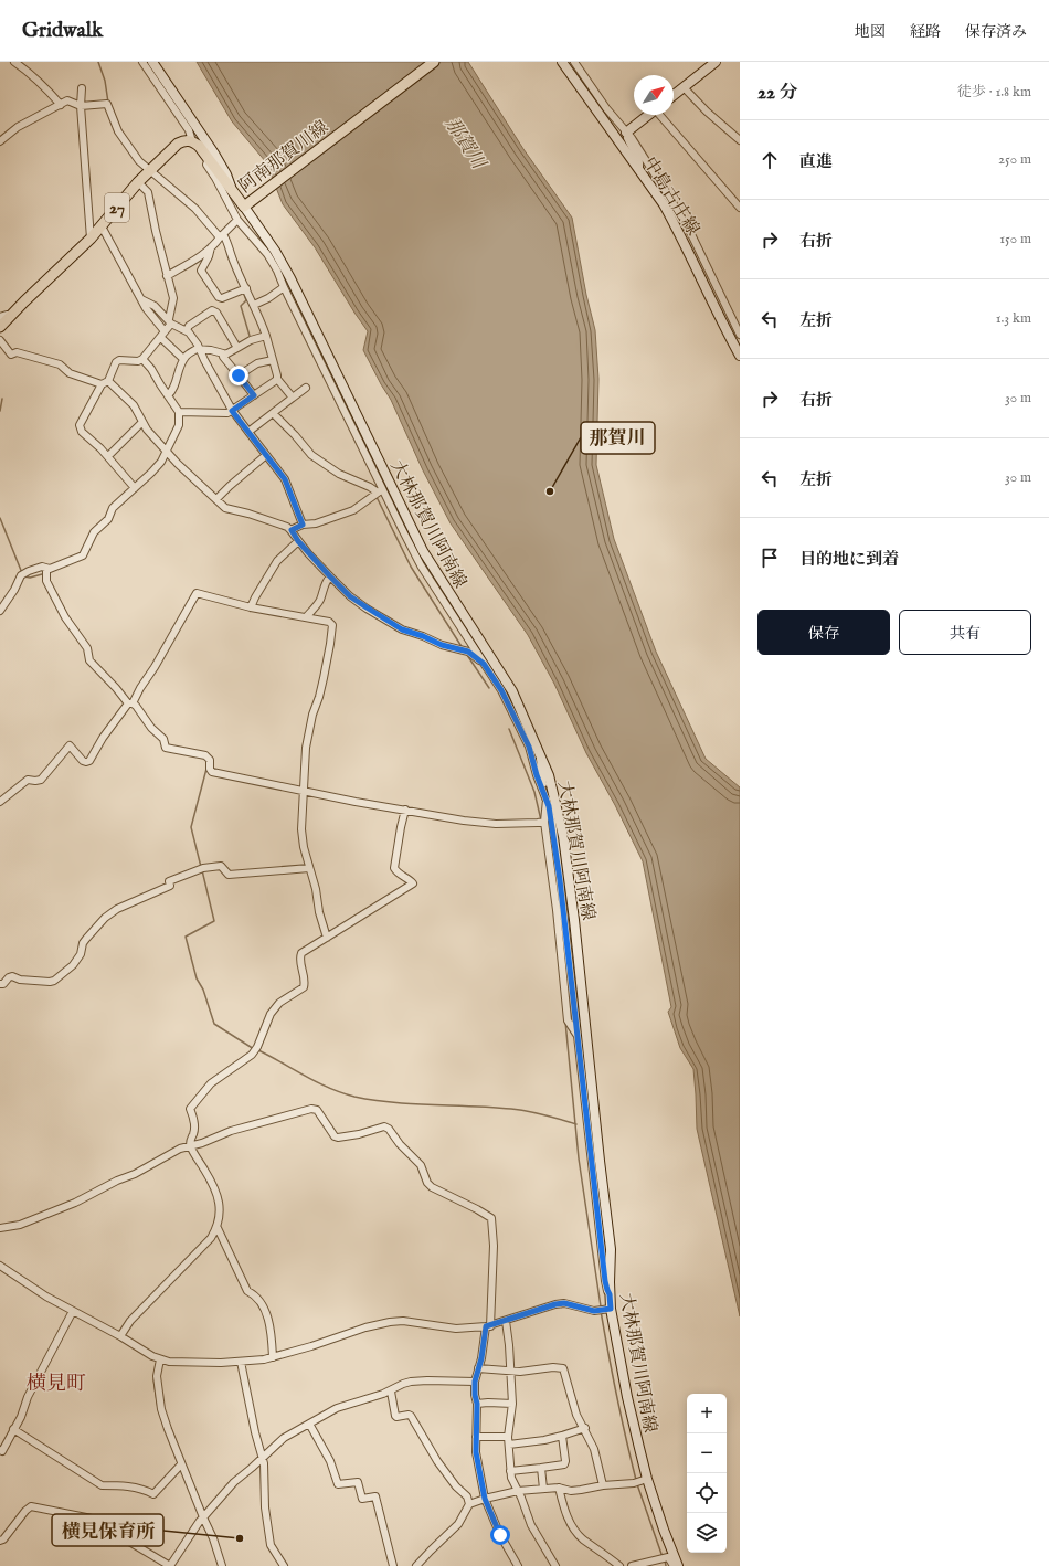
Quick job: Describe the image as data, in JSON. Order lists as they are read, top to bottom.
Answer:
{
  "streets": {
    "main road": [
      "阿南那賀川線",
      "中島古庄線",
      "27",
      "大林那賀川阿南線"
    ]
  },
  "crossings": [
    ["阿南那賀川線", "27"],
    ["阿南那賀川線", "大林那賀川阿南線"]
  ],
  "districts": ["横見町"],
  "water": ["那賀川"],
  "places": ["那賀川", "横見保育所"],
  "north": "top right",
  "page": {
    "header": "Gridwalk",
    "nav": ["地図", "経路", "保存済み"],
    "heading": ["22 分", "徒歩 · 1.8 km"],
    "list": [
      ["直進", "250 m"],
      ["右折", "150 m"],
      ["左折", "1.3 km"],
      ["右折", "30 m"],
      ["左折", "30 m"],
      "目的地に到着"
    ],
    "buttons": ["保存", "共有"],
    "map_buttons": ["+", "−"]
  }
}
